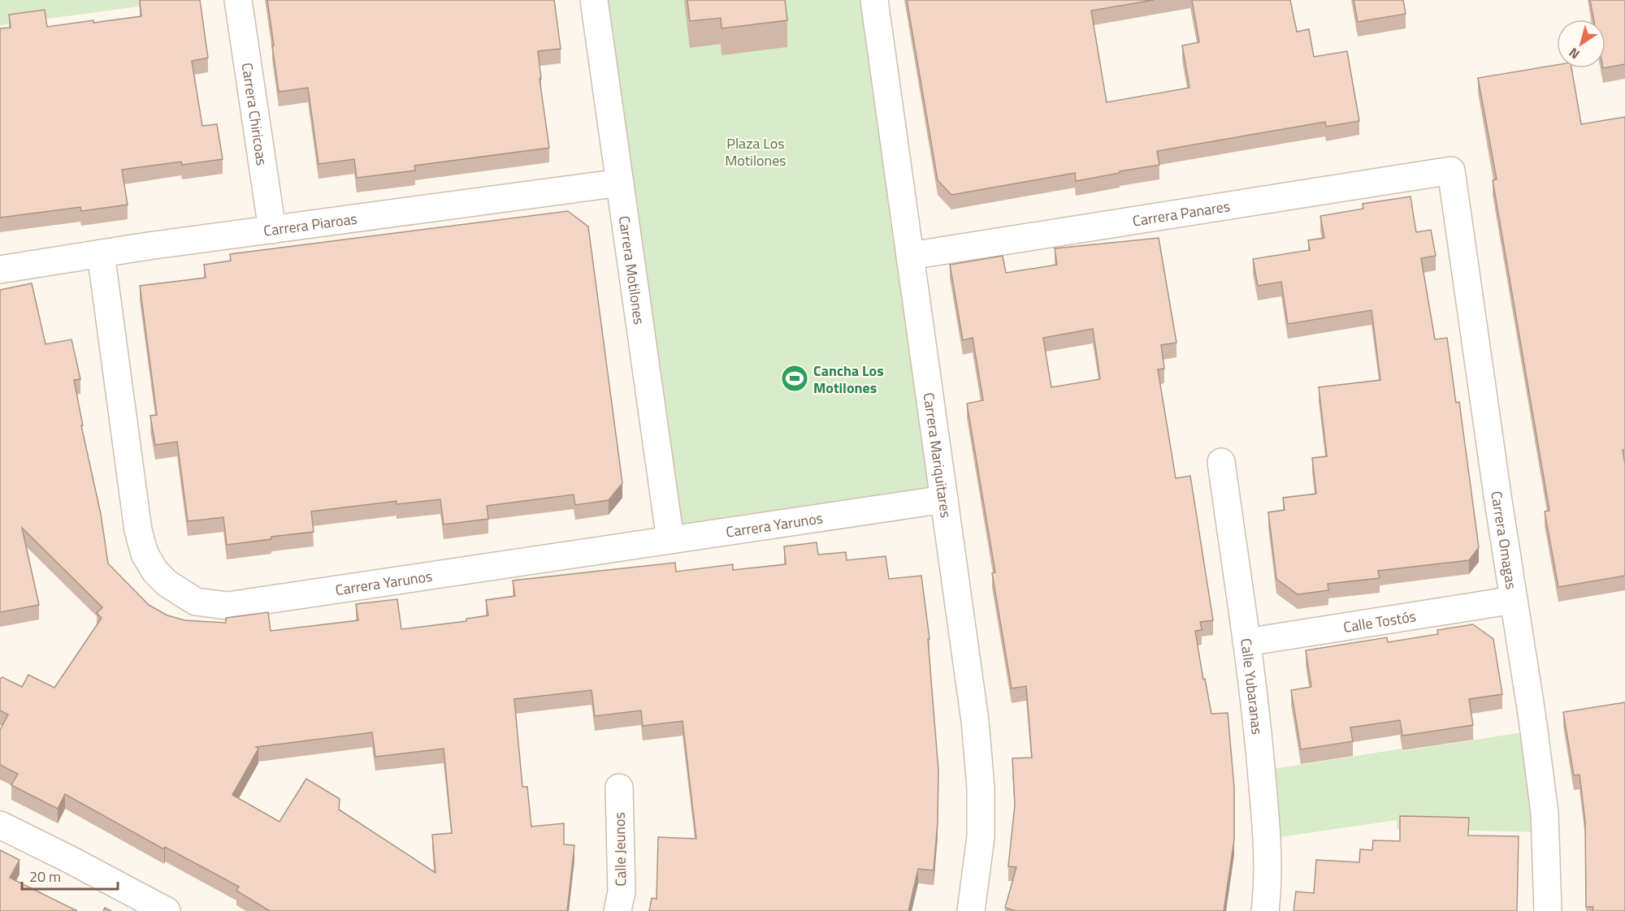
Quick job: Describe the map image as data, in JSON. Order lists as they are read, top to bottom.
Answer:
{
  "streets": {
    "street": [
      "Carrera Chiricoas",
      "Carrera Panares",
      "Carrera Piaroas",
      "Carrera Motilones",
      "Carrera Mariquitares",
      "Carrera Yarunos",
      "Carrera Omagas",
      "Calle Tostós",
      "Calle Yubaranas",
      "Calle Jeunos"
    ]
  },
  "crossings": [
    ["Carrera Chiricoas", "Carrera Piaroas"],
    ["Carrera Panares", "Carrera Mariquitares"],
    ["Carrera Panares", "Carrera Omagas"],
    ["Carrera Piaroas", "Carrera Motilones"],
    ["Carrera Piaroas", "Carrera Yarunos"],
    ["Carrera Motilones", "Carrera Yarunos"],
    ["Carrera Mariquitares", "Carrera Yarunos"],
    ["Carrera Omagas", "Calle Tostós"],
    ["Calle Tostós", "Calle Yubaranas"]
  ],
  "parks": ["Plaza Los Motilones"],
  "places": {
    "sports": ["Cancha Los Motilones"]
  },
  "scale_bar": "20 m",
  "north": "bottom left"
}
